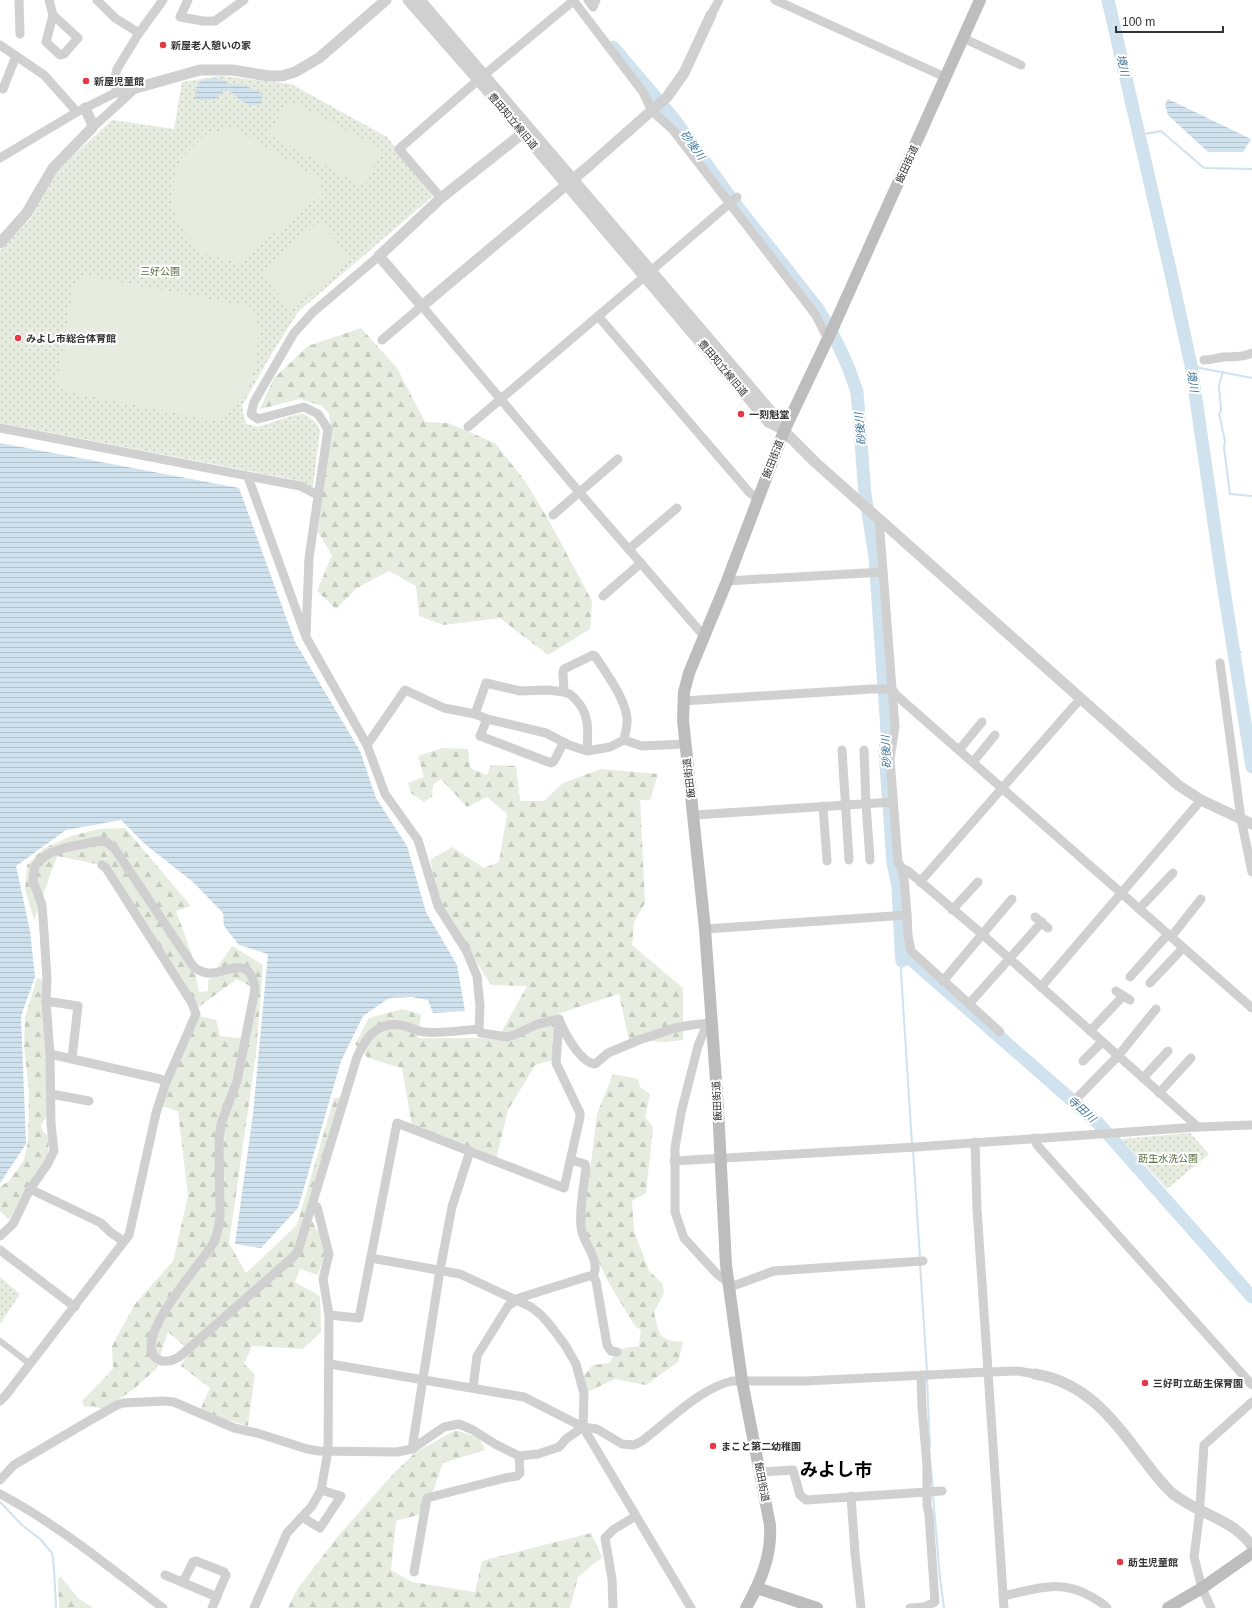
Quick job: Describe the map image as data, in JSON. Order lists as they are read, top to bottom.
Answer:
{
  "streets": {
    "main road": ["飯田街道"],
    "street": ["豊田知立線旧道"]
  },
  "crossings": [
    ["豊田知立線旧道", "飯田街道"]
  ],
  "districts": ["みよし市"],
  "water": ["境川", "砂後川", "寺田川"],
  "parks": ["三好公園", "莇生水洗公園"],
  "places": [
    "新屋老人憩いの家",
    "新屋児童館",
    "みよし市総合体育館",
    "一刻魁堂",
    "三好町立莇生保育園",
    "まこと第二幼稚園",
    "莇生児童館"
  ],
  "scale_bar": "100 m"
}
